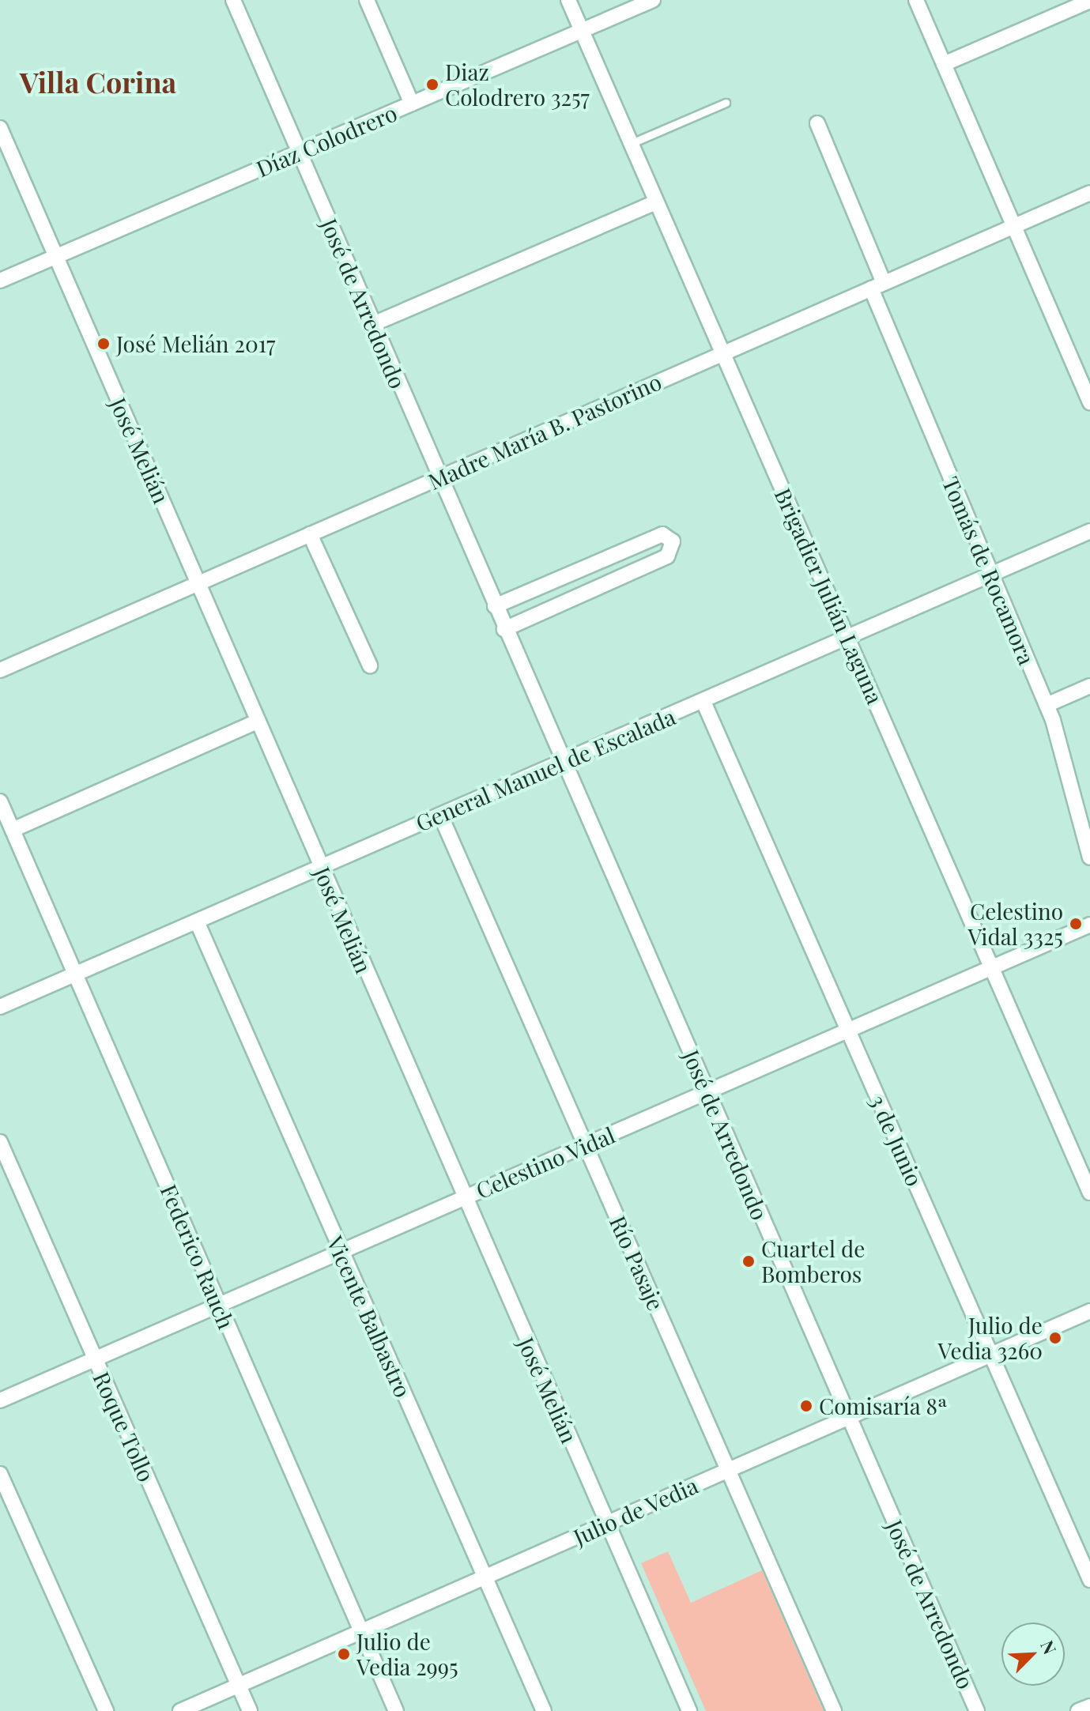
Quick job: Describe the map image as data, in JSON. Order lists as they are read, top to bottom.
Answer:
{
  "streets": {
    "street": [
      "Díaz Colodrero",
      "José de Arredondo",
      "Madre María B. Pastorino",
      "José Melián",
      "Tomás de Rocamora",
      "Brigadier Julián Laguna",
      "General Manuel de Escalada",
      "3 de Junio",
      "Celestino Vidal",
      "Federico Rauch",
      "Río Pasaje",
      "Vicente Balbastro",
      "Roque Tollo",
      "Julio de Vedia"
    ]
  },
  "crossings": [
    ["Díaz Colodrero", "José de Arredondo"],
    ["Díaz Colodrero", "José Melián"],
    ["Díaz Colodrero", "Brigadier Julián Laguna"],
    ["José de Arredondo", "Madre María B. Pastorino"],
    ["José de Arredondo", "General Manuel de Escalada"],
    ["José de Arredondo", "Celestino Vidal"],
    ["José de Arredondo", "Julio de Vedia"],
    ["Madre María B. Pastorino", "José Melián"],
    ["Madre María B. Pastorino", "Tomás de Rocamora"],
    ["Madre María B. Pastorino", "Brigadier Julián Laguna"],
    ["José Melián", "General Manuel de Escalada"],
    ["José Melián", "Celestino Vidal"],
    ["José Melián", "Julio de Vedia"],
    ["Tomás de Rocamora", "General Manuel de Escalada"],
    ["Brigadier Julián Laguna", "General Manuel de Escalada"],
    ["Brigadier Julián Laguna", "Celestino Vidal"],
    ["General Manuel de Escalada", "3 de Junio"],
    ["General Manuel de Escalada", "Federico Rauch"],
    ["General Manuel de Escalada", "Río Pasaje"],
    ["General Manuel de Escalada", "Vicente Balbastro"],
    ["3 de Junio", "Celestino Vidal"],
    ["3 de Junio", "Julio de Vedia"],
    ["Celestino Vidal", "Federico Rauch"],
    ["Celestino Vidal", "Río Pasaje"],
    ["Celestino Vidal", "Vicente Balbastro"],
    ["Celestino Vidal", "Roque Tollo"],
    ["Federico Rauch", "Julio de Vedia"],
    ["Río Pasaje", "Julio de Vedia"],
    ["Vicente Balbastro", "Julio de Vedia"],
    ["Roque Tollo", "Julio de Vedia"]
  ],
  "districts": ["Villa Corina"],
  "places": [
    "Diaz Colodrero 3257",
    "José Melián 2017",
    "Celestino Vidal 3325",
    "Cuartel de Bomberos",
    "Julio de Vedia 3260",
    "Comisaría 8ª",
    "Julio de Vedia 2995"
  ],
  "north": "top right"
}
